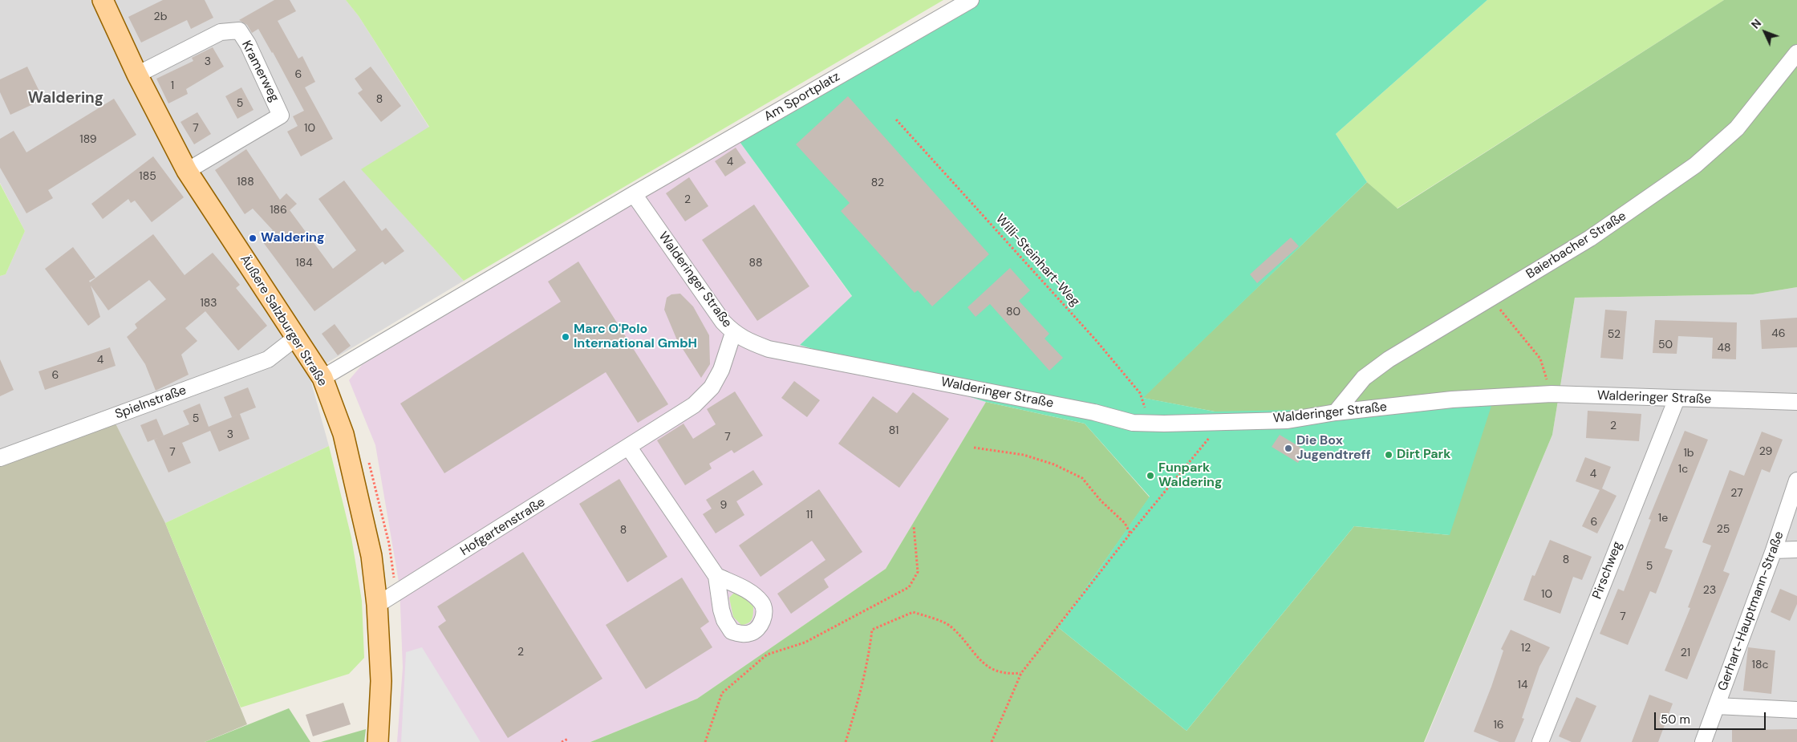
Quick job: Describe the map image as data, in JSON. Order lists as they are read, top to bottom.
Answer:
{
  "streets": {
    "main road": ["Äußere Salzburger Straße"],
    "street": [
      "Kramerweg",
      "Am Sportplatz",
      "Baierbacher Straße",
      "Walderinger Straße",
      "Spielnstraße",
      "Hofgartenstraße",
      "Pirschweg",
      "Gerhart-Hauptmann-Straße"
    ],
    "path": ["Willi-Steinhart-Weg"]
  },
  "crossings": [
    ["Kramerweg", "Äußere Salzburger Straße"],
    ["Am Sportplatz", "Walderinger Straße"],
    ["Baierbacher Straße", "Walderinger Straße"],
    ["Willi-Steinhart-Weg", "Walderinger Straße"],
    ["Walderinger Straße", "Hofgartenstraße"],
    ["Walderinger Straße", "Pirschweg"],
    ["Äußere Salzburger Straße", "Spielnstraße"],
    ["Äußere Salzburger Straße", "Hofgartenstraße"]
  ],
  "districts": ["Waldering"],
  "places": [
    "Waldering",
    "Marc O'Polo International GmbH",
    "Die Box Jugendtreff",
    "Dirt Park",
    "Funpark Waldering"
  ],
  "house_numbers": [
    "2b",
    "3",
    "6",
    "1",
    "8",
    "5",
    "7",
    "10",
    "189",
    "4",
    "185",
    "188",
    "82",
    "2",
    "186",
    "184",
    "88",
    "183",
    "80",
    "46",
    "52",
    "50",
    "48",
    "4",
    "6",
    "5",
    "2",
    "81",
    "3",
    "7",
    "29",
    "7",
    "1b",
    "1c",
    "4",
    "27",
    "9",
    "11",
    "1e",
    "6",
    "25",
    "8",
    "8",
    "5",
    "23",
    "10",
    "7",
    "12",
    "2",
    "21",
    "18c",
    "14",
    "16"
  ],
  "scale_bar": "50 m",
  "north": "top left"
}
